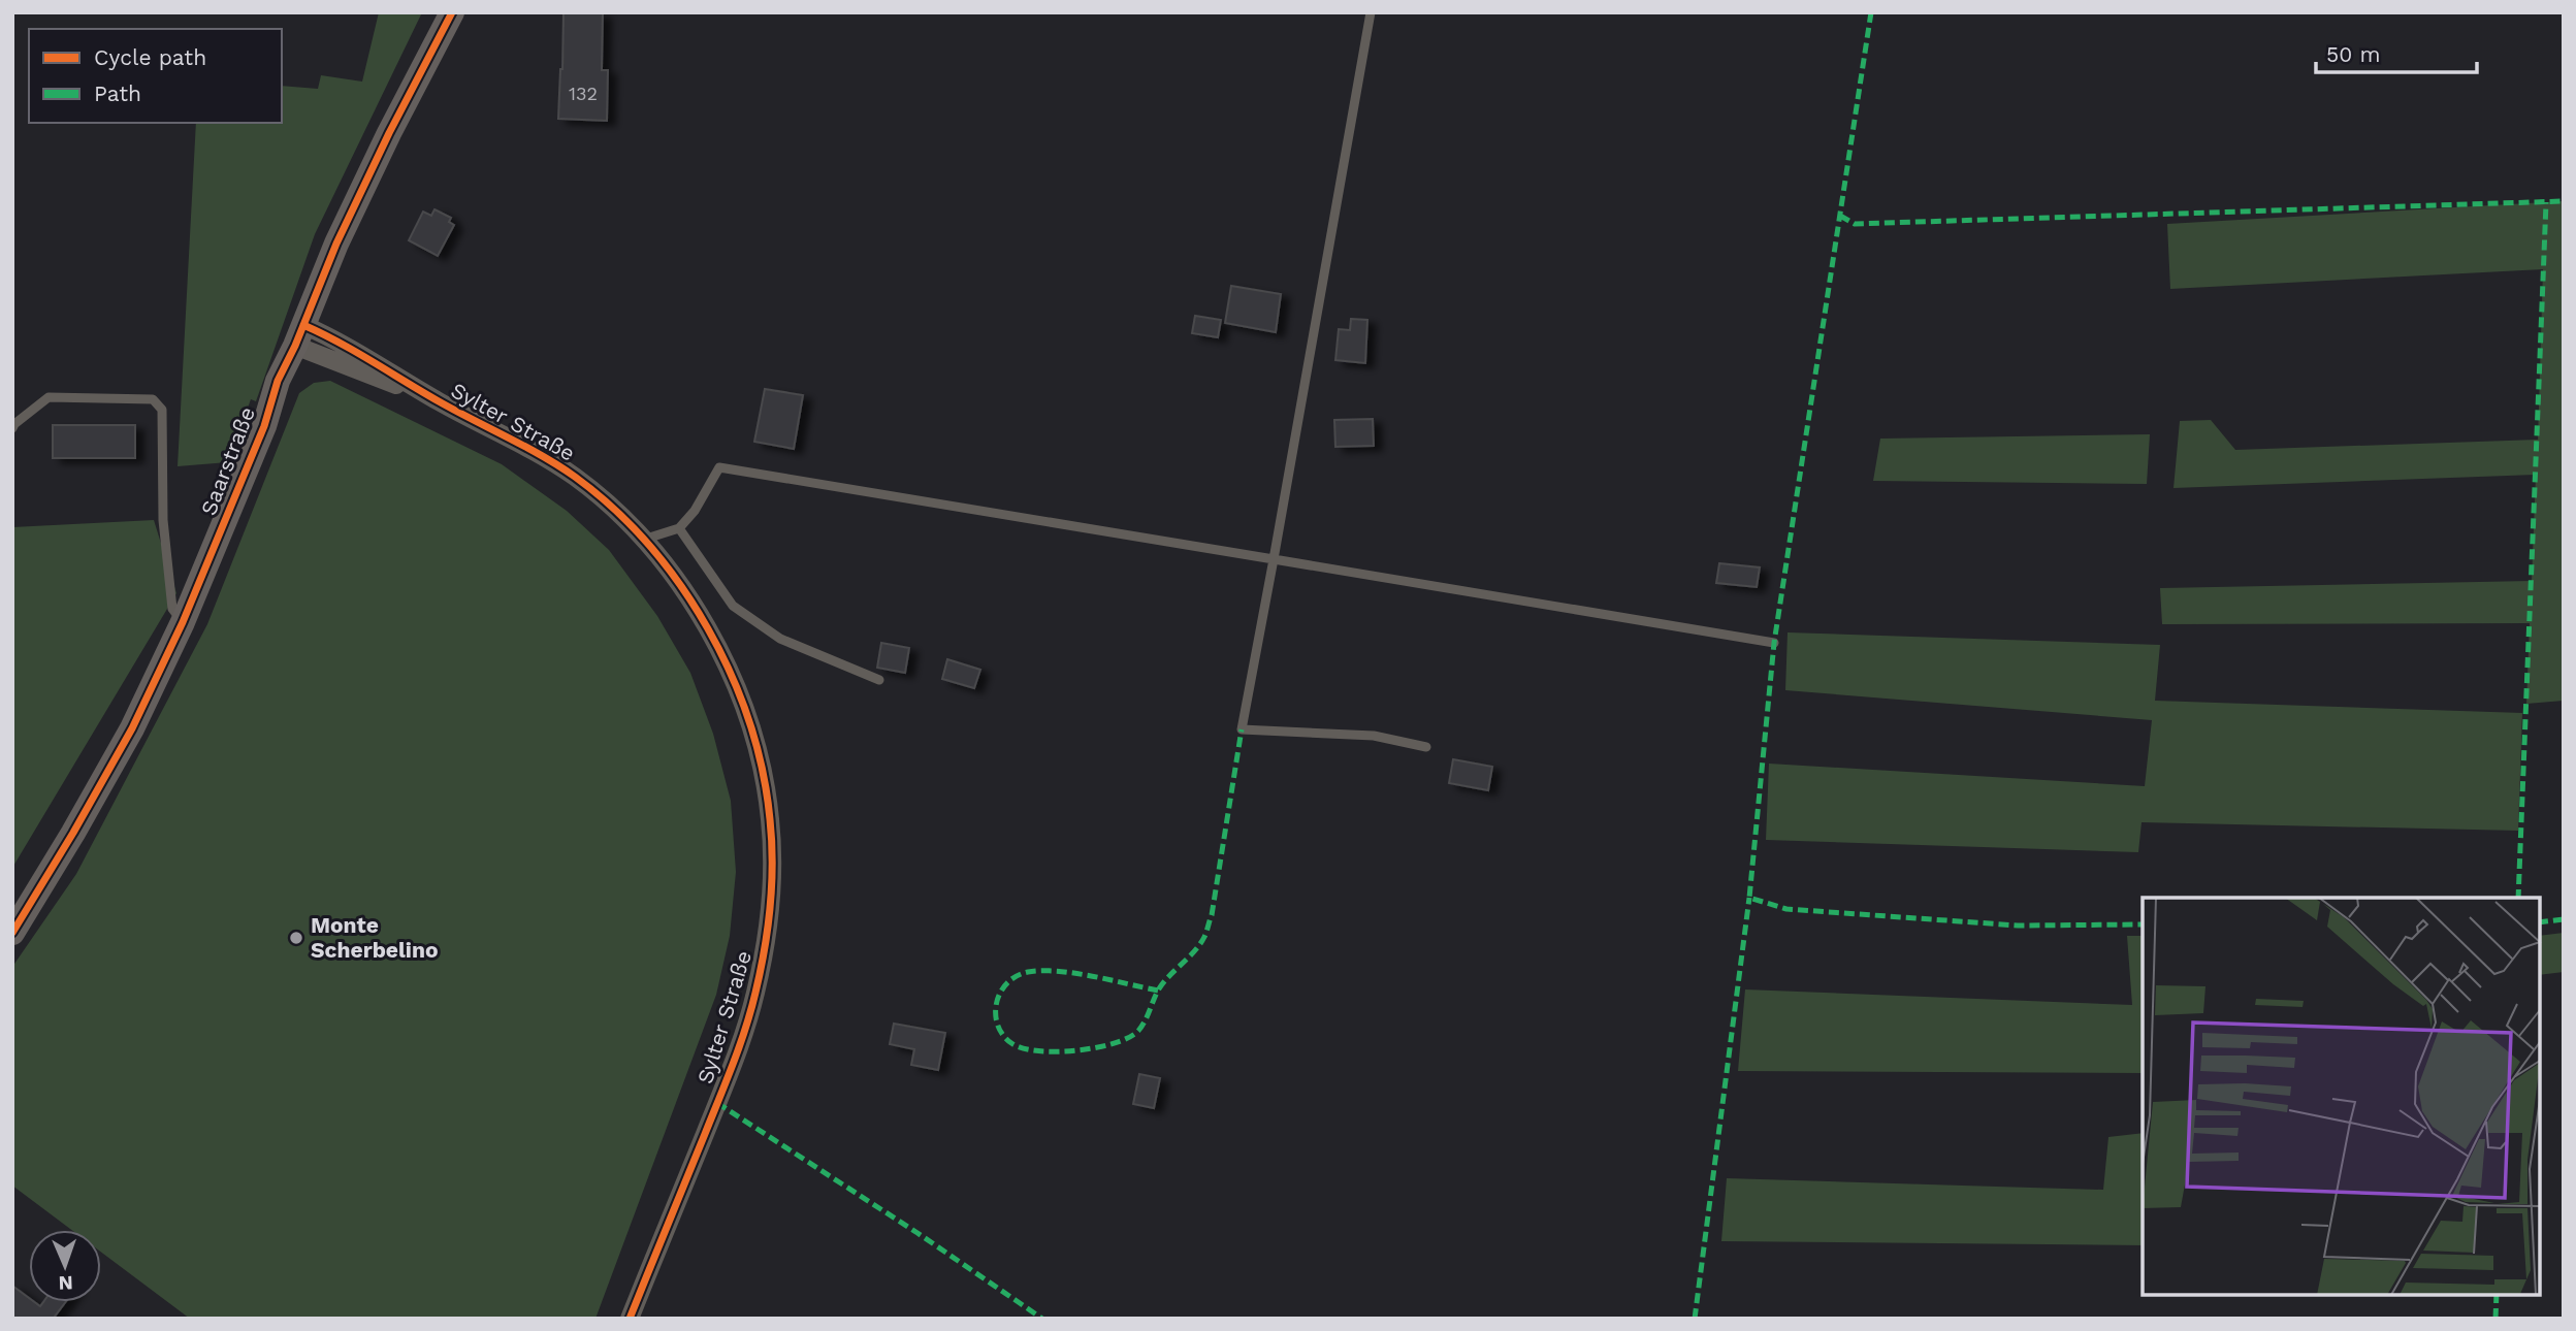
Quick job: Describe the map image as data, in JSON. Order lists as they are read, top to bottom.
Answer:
{
  "streets": {
    "main road": ["Saarstraße"],
    "street": ["Sylter Straße"]
  },
  "crossings": [
    ["Sylter Straße", "Saarstraße"]
  ],
  "places": ["Monte Scherbelino"],
  "house_numbers": ["132"],
  "legend": ["Cycle path", "Path"],
  "scale_bar": "50 m",
  "north": "bottom"
}
